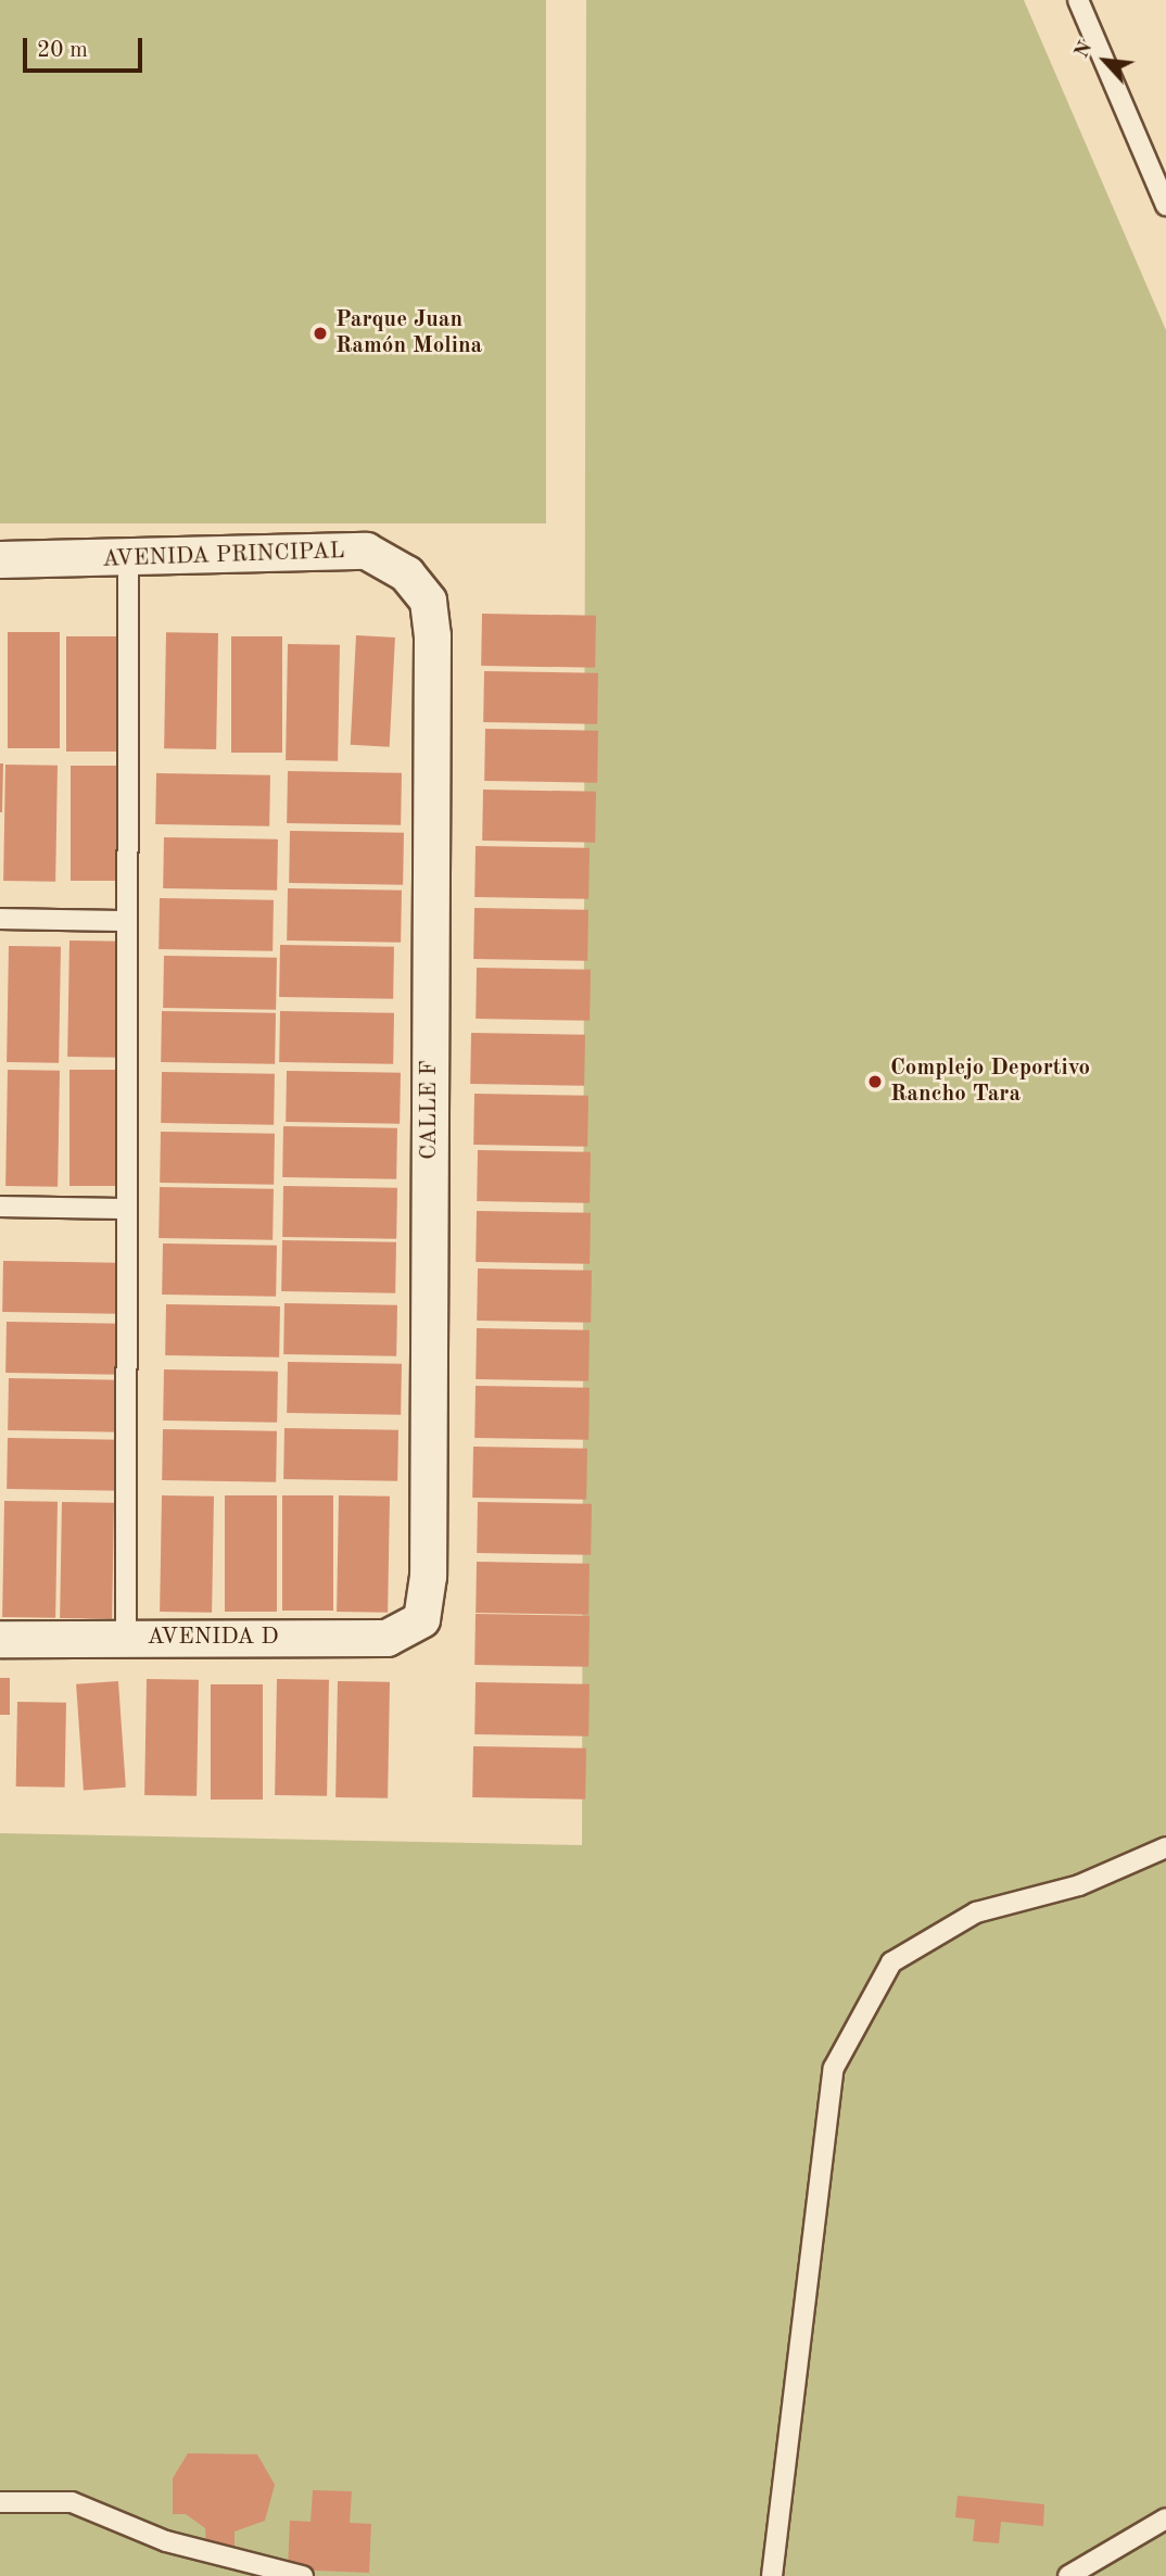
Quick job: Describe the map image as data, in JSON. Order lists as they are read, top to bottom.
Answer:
{
  "streets": {
    "street": ["AVENIDA PRINCIPAL", "CALLE F", "AVENIDA D"]
  },
  "crossings": [
    ["AVENIDA PRINCIPAL", "CALLE F"],
    ["CALLE F", "AVENIDA D"]
  ],
  "places": ["Parque Juan Ramón Molina", "Complejo Deportivo Rancho Tara"],
  "scale_bar": "20 m",
  "north": "top left"
}
